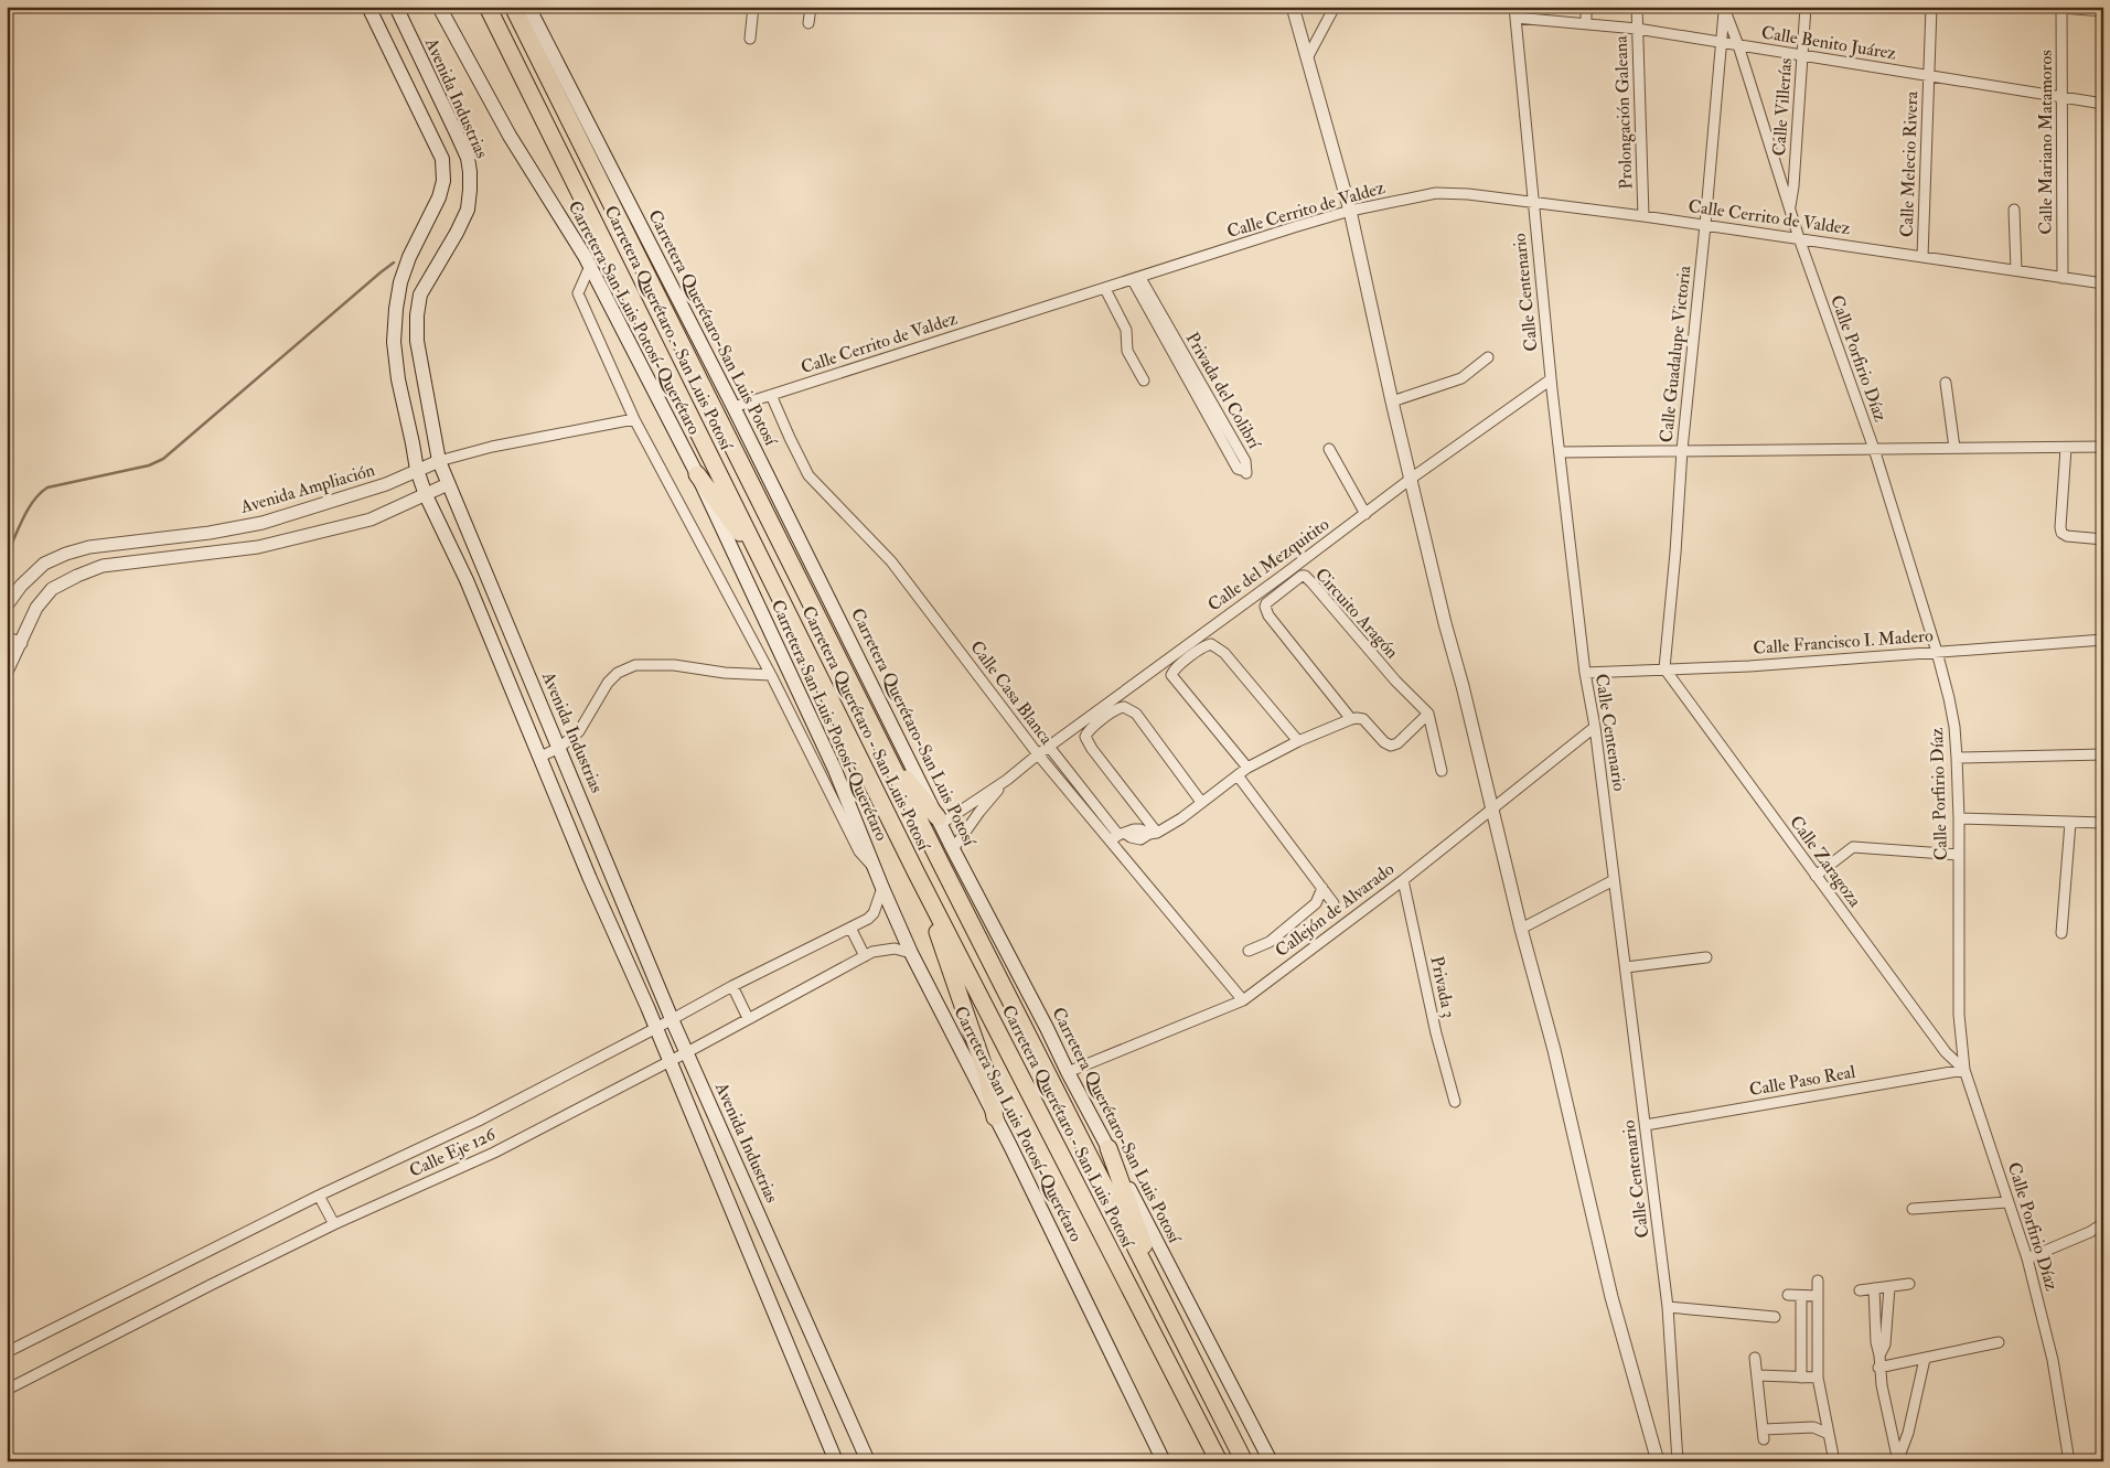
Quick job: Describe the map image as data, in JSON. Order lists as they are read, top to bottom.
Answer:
{
  "streets": {
    "highway": ["Carretera Querétaro - San Luis Potosí"],
    "main road": ["Avenida Industrias", "Carretera San Luis Potosí-Querétaro", "Carretera Querétaro-San Luis Potosí"],
    "street": [
      "Calle Benito Juárez",
      "Calle Villerías",
      "Prolongación Galeana",
      "Calle Mariano Matamoros",
      "Calle Melecio Rivera",
      "Calle Cerrito de Valdez",
      "Calle Centenario",
      "Calle Guadalupe Victoria",
      "Calle Porfirio Díaz",
      "Privada del Colibrí",
      "Avenida Ampliación",
      "Calle del Mezquitito",
      "Circuito Aragón",
      "Calle Francisco I. Madero",
      "Calle Casa Blanca",
      "Calle Zaragoza",
      "Callejón de Alvarado",
      "Privada 3",
      "Calle Paso Real",
      "Calle Eje 126"
    ]
  },
  "crossings": [
    ["Calle Benito Juárez", "Calle Villerías"],
    ["Calle Benito Juárez", "Prolongación Galeana"],
    ["Calle Benito Juárez", "Calle Mariano Matamoros"],
    ["Calle Benito Juárez", "Calle Melecio Rivera"],
    ["Calle Benito Juárez", "Calle Centenario"],
    ["Calle Benito Juárez", "Calle Guadalupe Victoria"],
    ["Calle Benito Juárez", "Calle Porfirio Díaz"],
    ["Avenida Industrias", "Avenida Ampliación"],
    ["Avenida Industrias", "Calle Eje 126"],
    ["Calle Villerías", "Calle Porfirio Díaz"],
    ["Prolongación Galeana", "Calle Cerrito de Valdez"],
    ["Calle Mariano Matamoros", "Calle Cerrito de Valdez"],
    ["Calle Melecio Rivera", "Calle Cerrito de Valdez"],
    ["Calle Cerrito de Valdez", "Calle Centenario"],
    ["Calle Cerrito de Valdez", "Carretera Querétaro-San Luis Potosí"],
    ["Calle Cerrito de Valdez", "Calle Guadalupe Victoria"],
    ["Calle Cerrito de Valdez", "Calle Porfirio Díaz"],
    ["Calle Cerrito de Valdez", "Privada del Colibrí"],
    ["Calle Cerrito de Valdez", "Calle Casa Blanca"],
    ["Calle Centenario", "Calle del Mezquitito"],
    ["Calle Centenario", "Calle Francisco I. Madero"],
    ["Calle Centenario", "Callejón de Alvarado"],
    ["Calle Centenario", "Calle Paso Real"],
    ["Carretera San Luis Potosí-Querétaro", "Calle Eje 126"],
    ["Carretera Querétaro-San Luis Potosí", "Calle del Mezquitito"],
    ["Carretera Querétaro-San Luis Potosí", "Callejón de Alvarado"],
    ["Calle Guadalupe Victoria", "Calle Porfirio Díaz"],
    ["Calle Guadalupe Victoria", "Calle Francisco I. Madero"],
    ["Calle Guadalupe Victoria", "Calle Zaragoza"],
    ["Calle Porfirio Díaz", "Calle Francisco I. Madero"],
    ["Calle Porfirio Díaz", "Calle Zaragoza"],
    ["Calle Porfirio Díaz", "Calle Paso Real"],
    ["Calle del Mezquitito", "Calle Casa Blanca"],
    ["Calle Francisco I. Madero", "Calle Zaragoza"],
    ["Calle Casa Blanca", "Callejón de Alvarado"],
    ["Calle Zaragoza", "Calle Paso Real"],
    ["Callejón de Alvarado", "Privada 3"]
  ]
}
